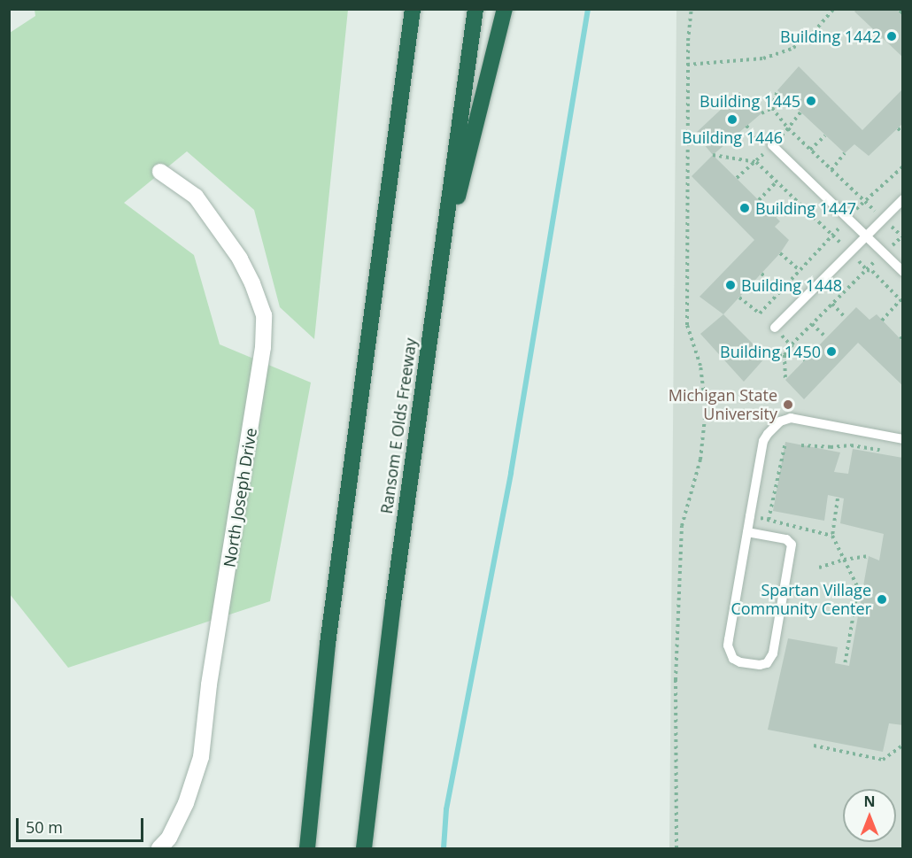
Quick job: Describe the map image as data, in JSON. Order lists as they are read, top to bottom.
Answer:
{
  "streets": {
    "highway": ["Ransom E Olds Freeway"],
    "street": ["North Joseph Drive"]
  },
  "places": [
    "Building 1442",
    "Building 1445",
    "Building 1446",
    "Building 1447",
    "Building 1448",
    "Building 1450",
    "Michigan State University",
    "Spartan Village Community Center"
  ],
  "scale_bar": "50 m",
  "north": "top"
}
